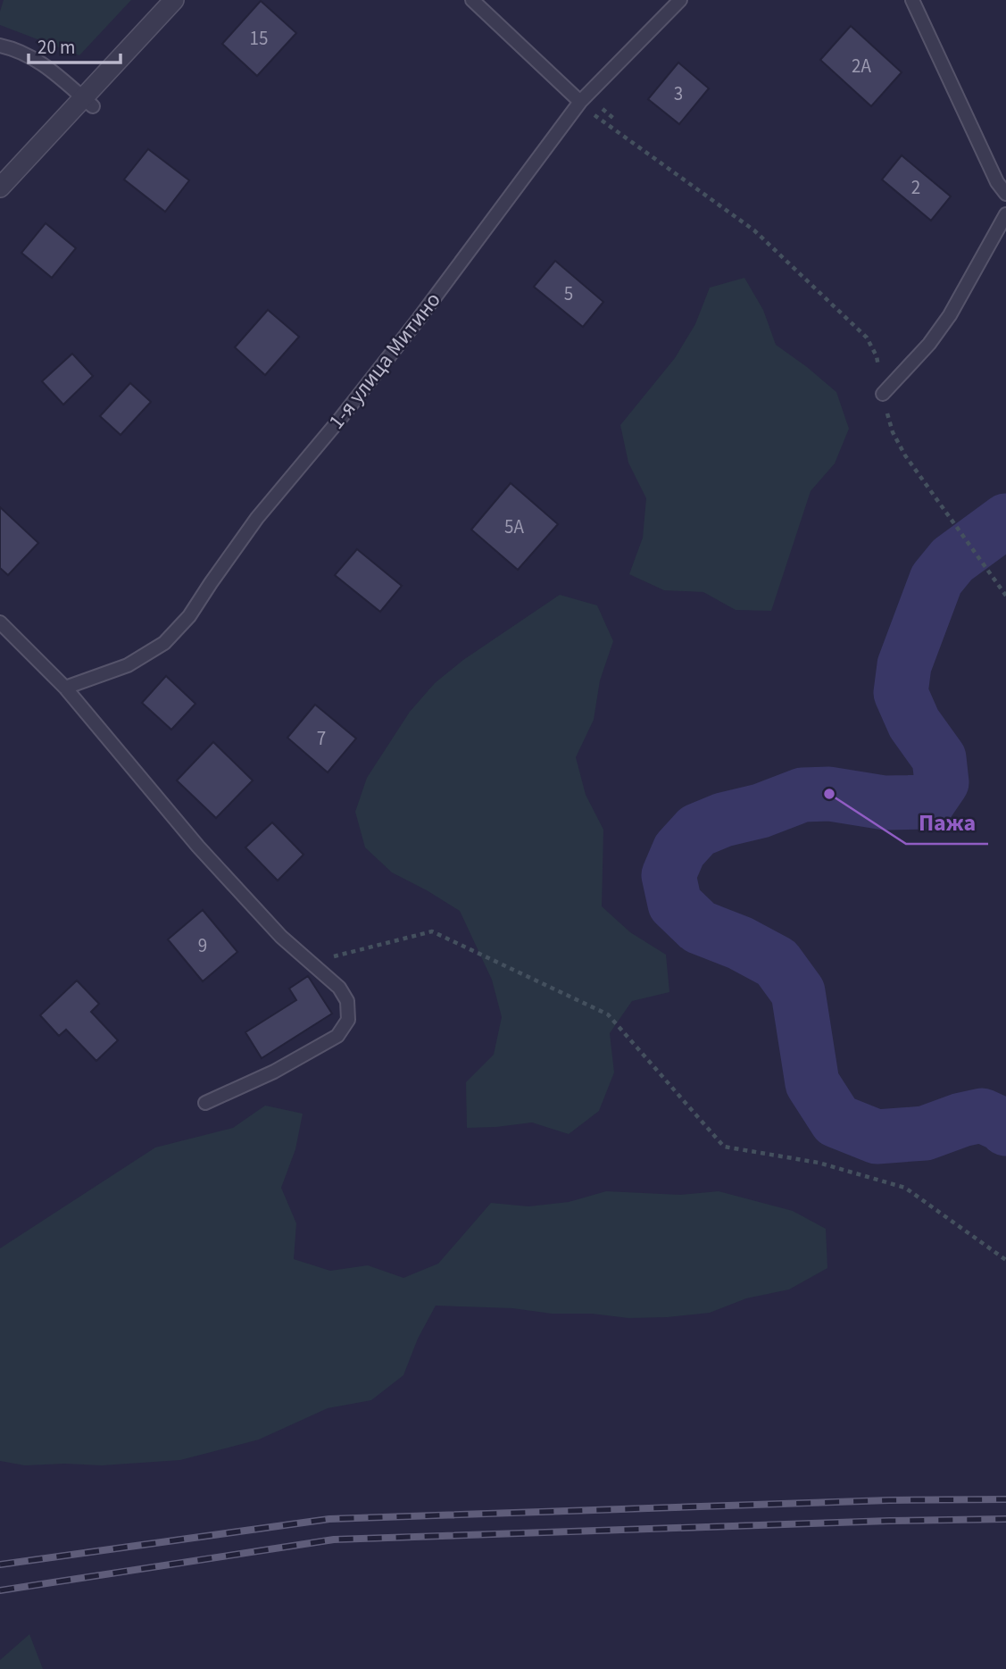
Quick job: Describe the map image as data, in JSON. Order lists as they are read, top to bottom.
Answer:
{
  "streets": {
    "lane": ["1-я улица Митино"]
  },
  "places": ["Пажа"],
  "house_numbers": [
    "15",
    "2А",
    "3",
    "2",
    "5",
    "5А",
    "7",
    "9"
  ],
  "scale_bar": "20 m"
}
